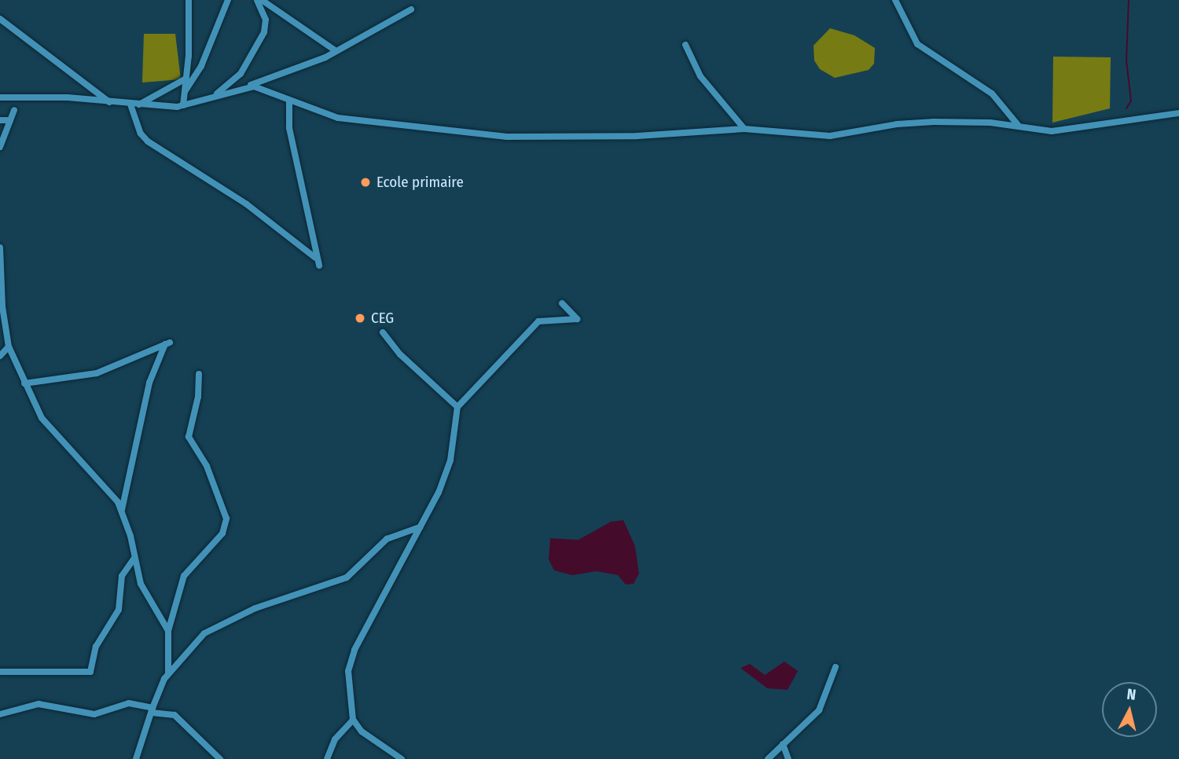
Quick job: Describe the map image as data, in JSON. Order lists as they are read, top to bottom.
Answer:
{
  "places": ["Ecole primaire", "CEG"],
  "north": "top"
}
